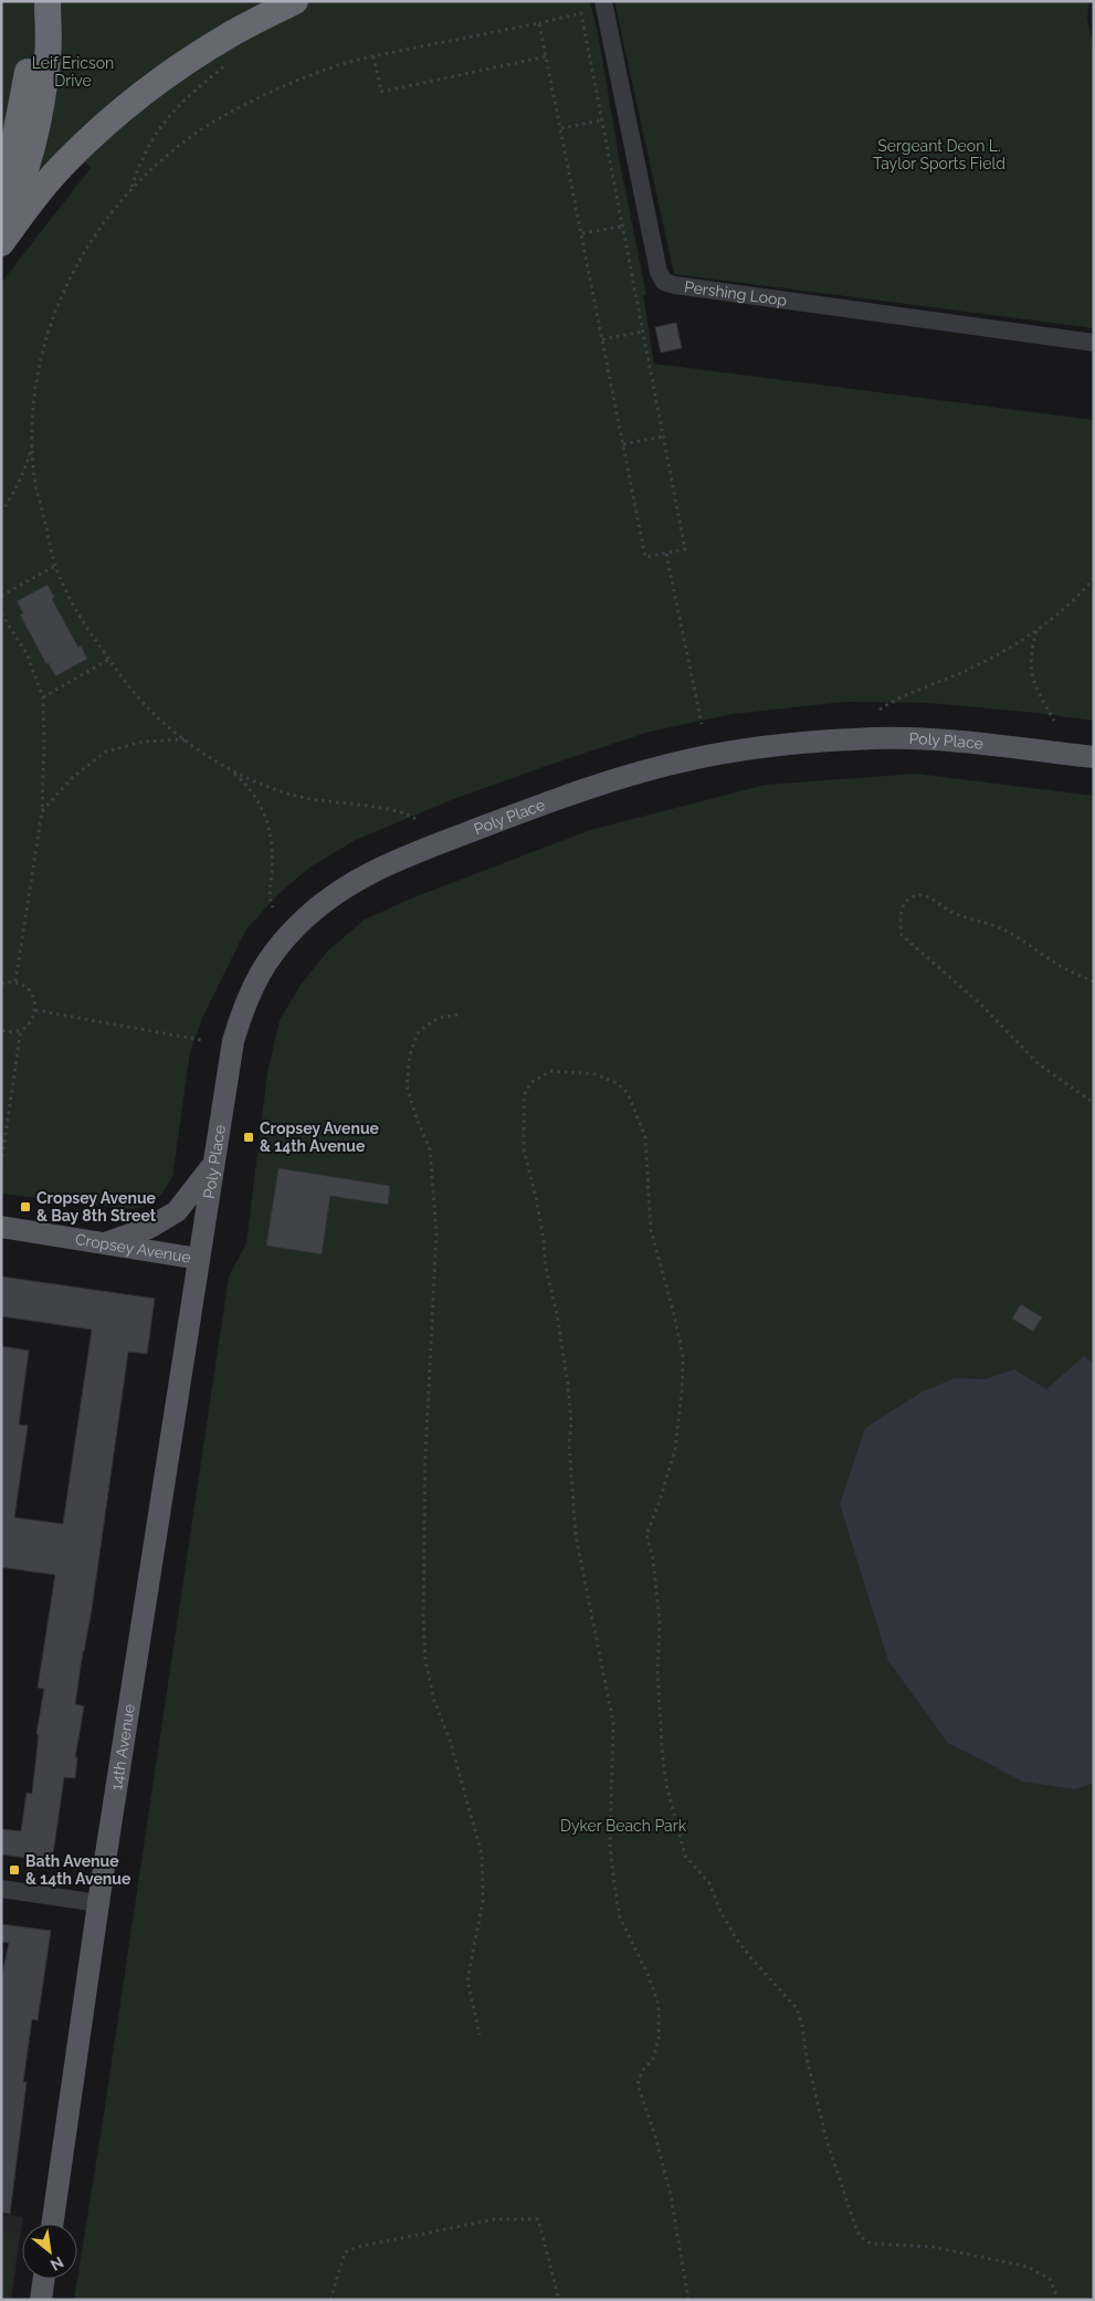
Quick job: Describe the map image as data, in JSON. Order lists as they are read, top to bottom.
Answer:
{
  "streets": {
    "main road": ["Poly Place", "Cropsey Avenue", "14th Avenue"],
    "street": ["Pershing Loop"]
  },
  "crossings": [
    ["Poly Place", "Cropsey Avenue"],
    ["Poly Place", "14th Avenue"],
    ["Cropsey Avenue", "14th Avenue"]
  ],
  "parks": ["Leif Ericson Drive", "Sergeant Deon L. Taylor Sports Field", "Dyker Beach Park"],
  "places": {
    "transit": ["Cropsey Avenue & 14th Avenue", "Cropsey Avenue & Bay 8th Street", "Bath Avenue & 14th Avenue"]
  },
  "north": "bottom right"
}
